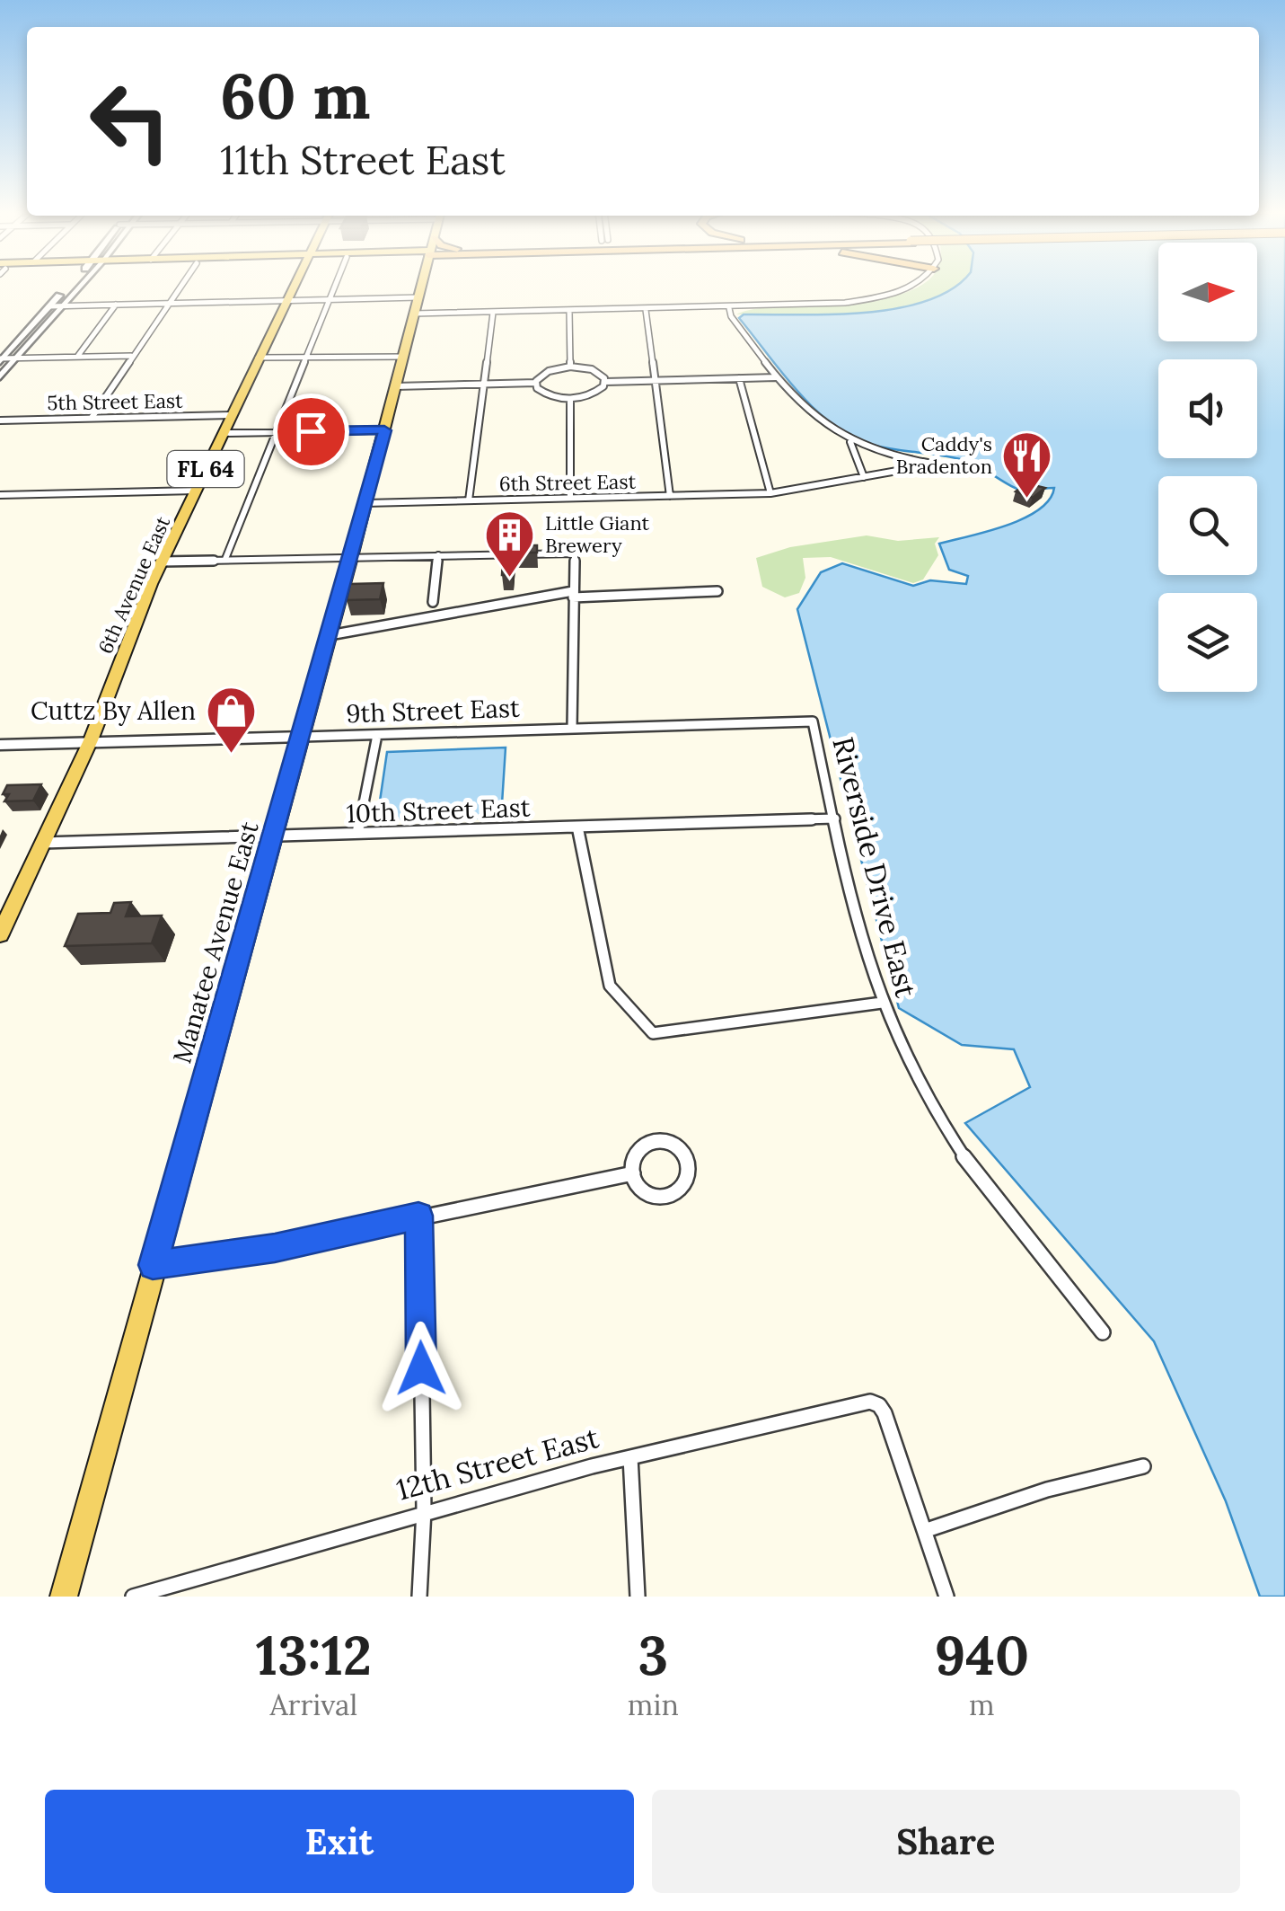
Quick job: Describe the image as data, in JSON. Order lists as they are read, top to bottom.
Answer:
{
  "streets": {
    "main road": ["FL 64", "6th Avenue East", "Manatee Avenue East"],
    "street": [
      "5th Street East",
      "6th Street East",
      "9th Street East",
      "10th Street East",
      "Riverside Drive East",
      "12th Street East"
    ]
  },
  "crossings": [
    ["5th Street East", "6th Avenue East"],
    ["FL 64", "6th Avenue East"],
    ["FL 64", "9th Street East"],
    ["FL 64", "10th Street East"],
    ["6th Street East", "Manatee Avenue East"],
    ["6th Avenue East", "9th Street East"],
    ["9th Street East", "Riverside Drive East"],
    ["9th Street East", "Manatee Avenue East"],
    ["10th Street East", "Riverside Drive East"],
    ["10th Street East", "Manatee Avenue East"]
  ],
  "places": {
    "restaurant": ["Caddy's Bradenton"],
    "building": ["Little Giant Brewery"],
    "shop": ["Cuttz By Allen"]
  },
  "north": "right",
  "page": {
    "turn": ["60 m", "11th Street East"],
    "eta": [
      "13:12",
      "Arrival",
      "3",
      "min",
      "940",
      "m"
    ],
    "buttons": ["Exit", "Share"]
  }
}
